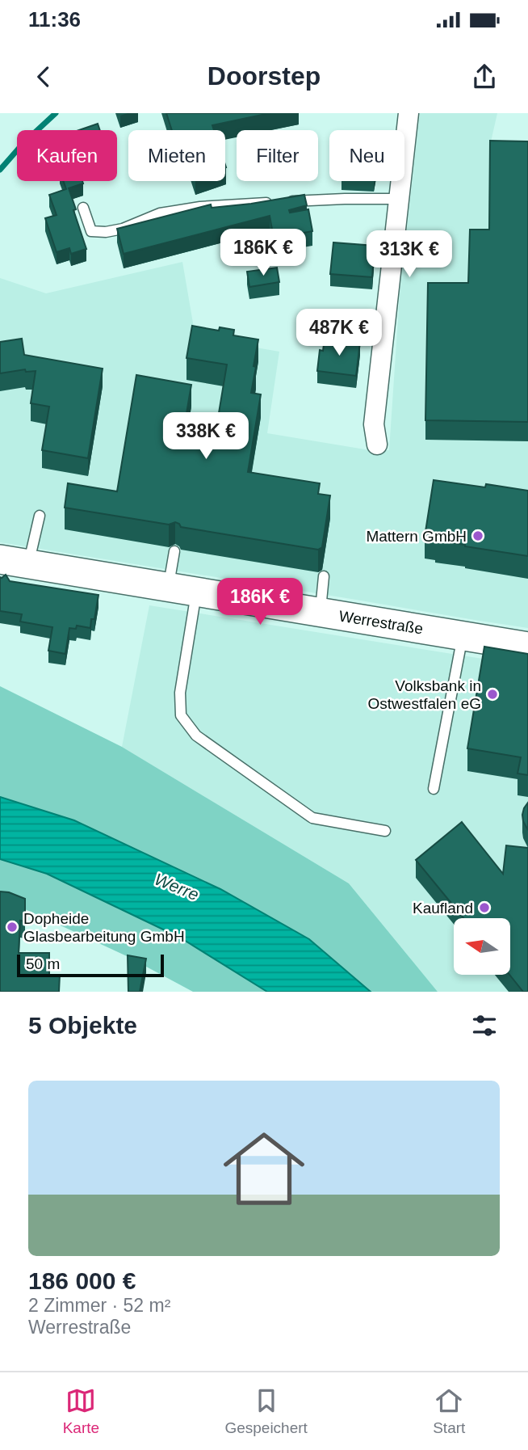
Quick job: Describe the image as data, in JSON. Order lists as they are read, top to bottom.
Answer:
{
  "streets": {
    "main road": ["Werrestraße"]
  },
  "water": ["Werre"],
  "places": [
    "Mattern GmbH",
    "Volksbank in Ostwestfalen eG",
    "Kaufland",
    "Dopheide Glasbearbeitung GmbH"
  ],
  "scale_bar": "50 m",
  "north": "left",
  "page": {
    "status": "11:36",
    "header": "Doorstep",
    "chip": [
      "Kaufen",
      "Mieten",
      "Filter",
      "Neu"
    ],
    "price": [
      "186K €",
      "313K €",
      "487K €",
      "338K €",
      "186K €"
    ],
    "scale": "50 m",
    "heading": "5 Objekte",
    "list": [
      {
        "name": "186 000 €",
        "note": "2 Zimmer · 52 m² · Werrestraße"
      }
    ],
    "tabs": ["Karte", "Gespeichert", "Start"]
  }
}
